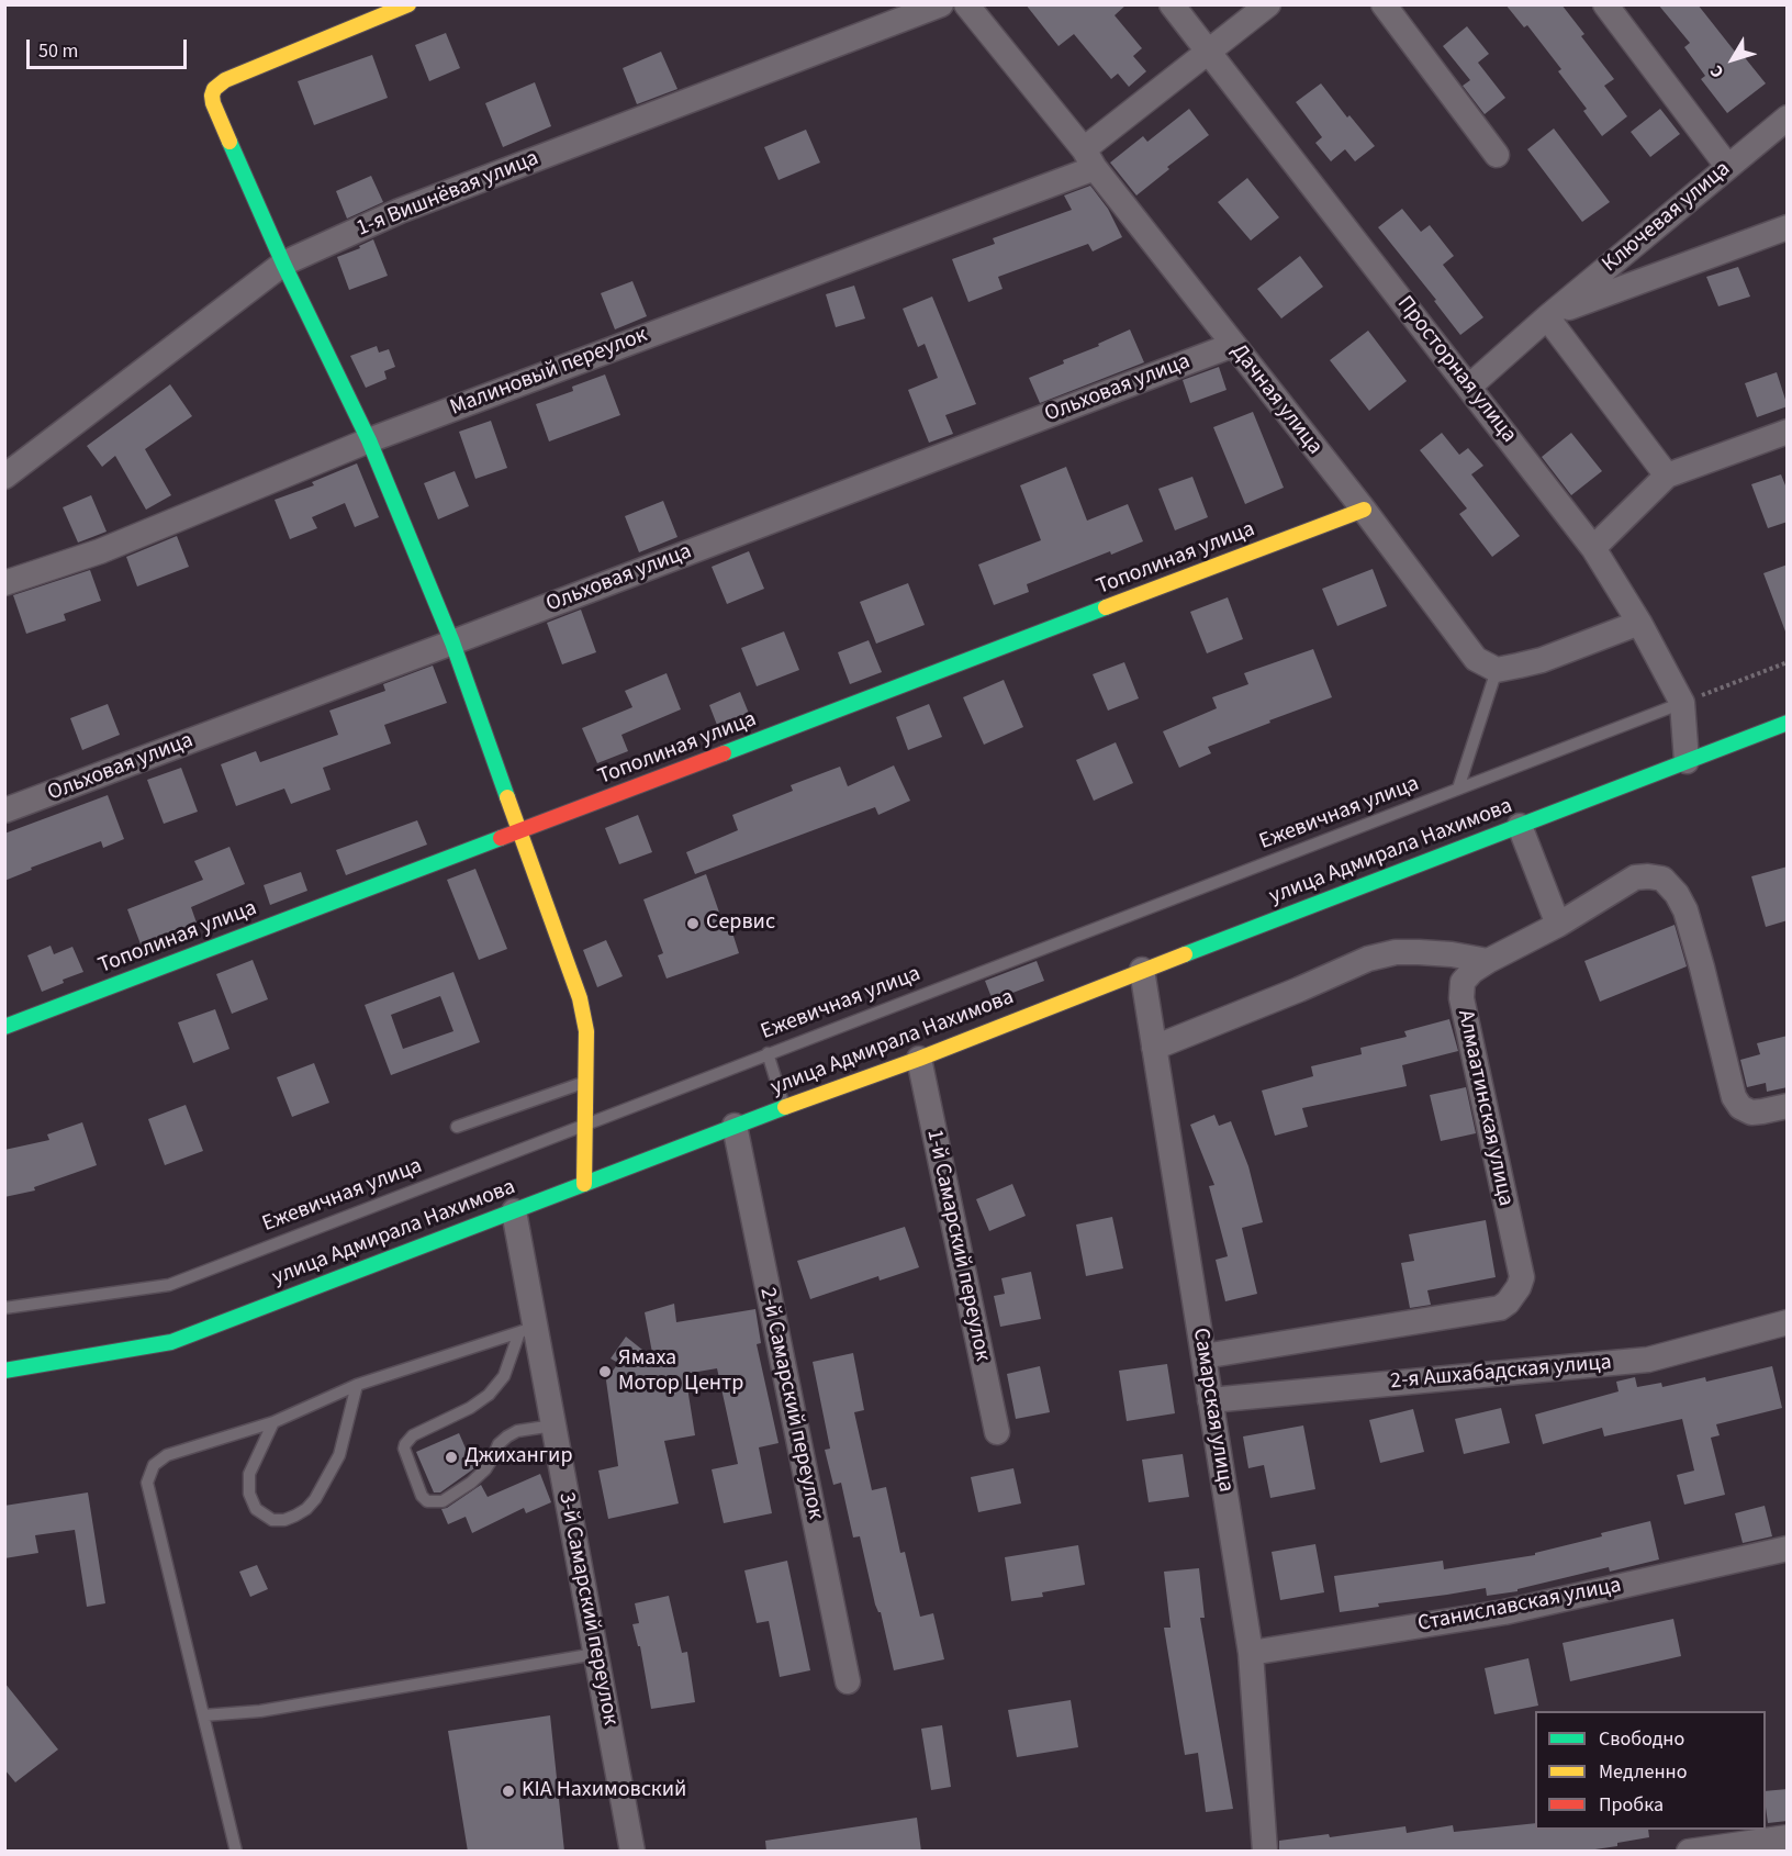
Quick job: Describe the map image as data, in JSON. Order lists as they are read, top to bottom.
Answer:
{
  "streets": {
    "street": [
      "1-я Вишнёвая улица",
      "Ключевая улица",
      "Просторная улица",
      "Малиновый переулок",
      "Ольховая улица",
      "Дачная улица",
      "Тополиная улица",
      "улица Адмирала Нахимова",
      "Алмаатинская улица",
      "1-й Самарский переулок",
      "2-я Ашхабадская улица",
      "2-й Самарский переулок",
      "Самарская улица",
      "Станиславская улица",
      "3-й Самарский переулок"
    ],
    "lane": ["Ежевичная улица"]
  },
  "crossings": [
    ["Ключевая улица", "Просторная улица"],
    ["Просторная улица", "Малиновый переулок"],
    ["Просторная улица", "Ежевичная улица"],
    ["Просторная улица", "улица Адмирала Нахимова"],
    ["Малиновый переулок", "Дачная улица"],
    ["Ольховая улица", "Дачная улица"],
    ["Дачная улица", "Тополиная улица"],
    ["улица Адмирала Нахимова", "1-й Самарский переулок"],
    ["улица Адмирала Нахимова", "2-й Самарский переулок"],
    ["улица Адмирала Нахимова", "Самарская улица"],
    ["улица Адмирала Нахимова", "3-й Самарский переулок"],
    ["Алмаатинская улица", "Самарская улица"],
    ["2-я Ашхабадская улица", "Самарская улица"],
    ["Самарская улица", "Станиславская улица"]
  ],
  "places": [
    "Сервис",
    "Ямаха Мотор Центр",
    "Джихангир",
    "KIA Нахимовский"
  ],
  "legend": ["Свободно", "Медленно", "Пробка"],
  "scale_bar": "50 m",
  "north": "bottom left"
}
